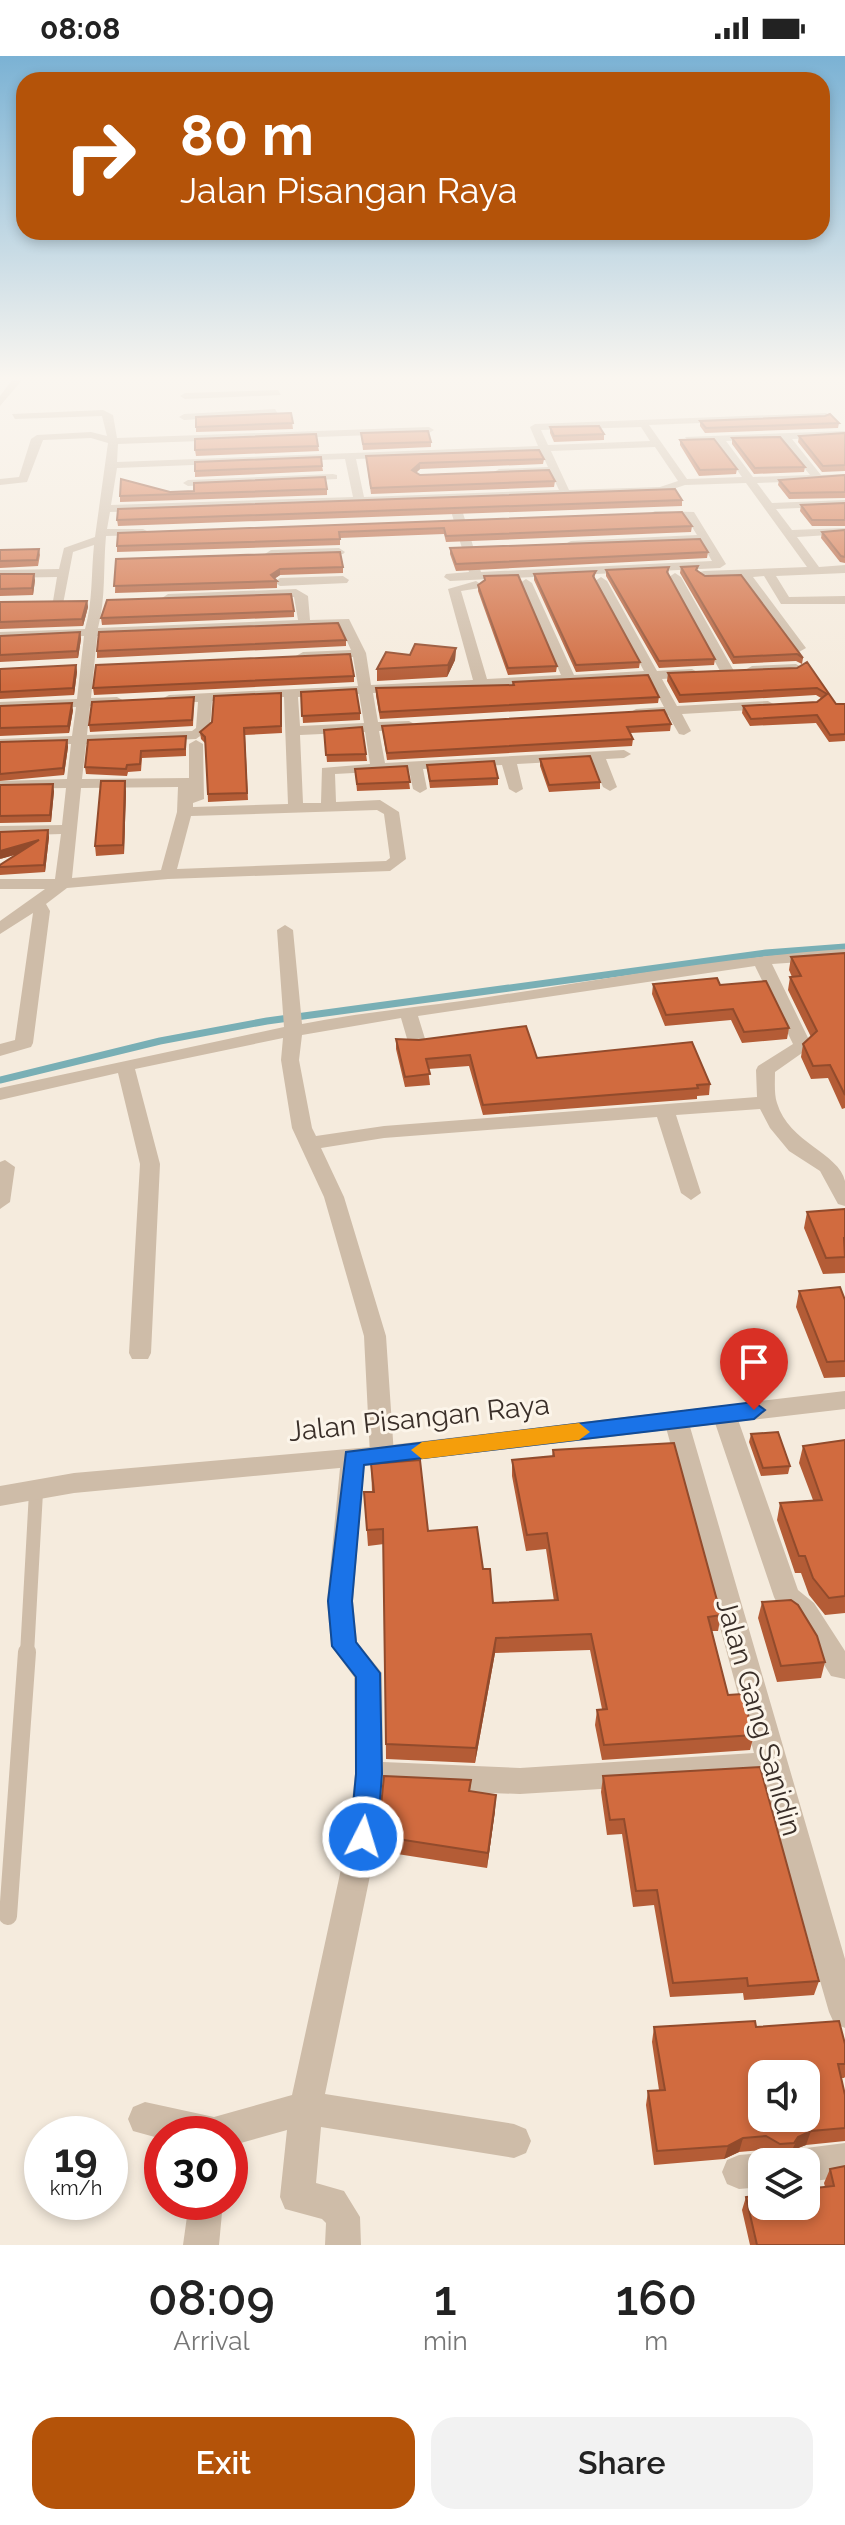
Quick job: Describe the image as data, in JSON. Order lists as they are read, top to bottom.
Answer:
{
  "streets": {
    "street": ["Jalan Pisangan Raya", "Jalan Gang Sanidin"]
  },
  "crossings": [
    ["Jalan Pisangan Raya", "Jalan Gang Sanidin"]
  ],
  "page": {
    "status": "08:08",
    "turn": ["80 m", "Jalan Pisangan Raya"],
    "speed": "19 km/h",
    "limit": "30",
    "eta": [
      "08:09",
      "Arrival",
      "1",
      "min",
      "160",
      "m"
    ],
    "buttons": ["Exit", "Share"]
  }
}
